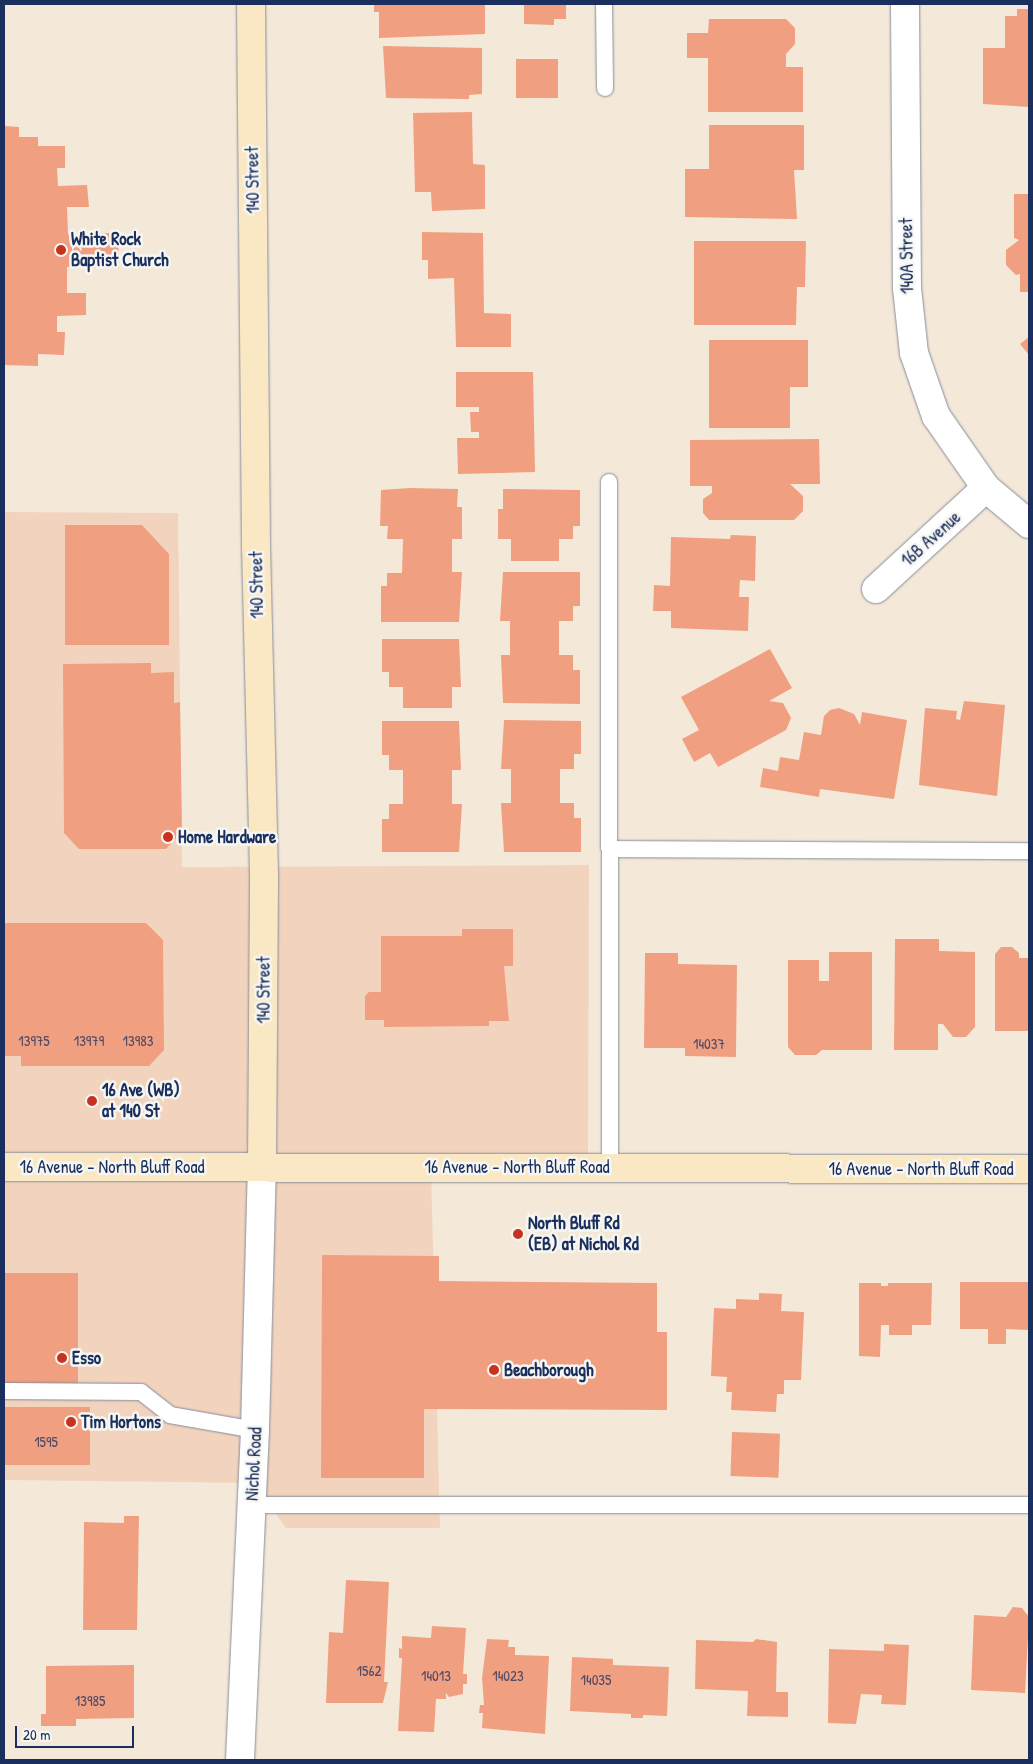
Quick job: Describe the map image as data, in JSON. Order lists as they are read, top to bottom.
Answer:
{
  "streets": {
    "main road": ["140 Street", "16 Avenue - North Bluff Road"],
    "street": ["140A Street", "16B Avenue", "Nichol Road"]
  },
  "crossings": [
    ["140 Street", "16 Avenue - North Bluff Road"],
    ["140 Street", "Nichol Road"],
    ["140A Street", "16B Avenue"],
    ["16 Avenue - North Bluff Road", "Nichol Road"]
  ],
  "places": [
    "White Rock Baptist Church",
    "Home Hardware",
    "16 Ave (WB) at 140 St",
    "North Bluff Rd (EB) at Nichol Rd",
    "Esso",
    "Beachborough",
    "Tim Hortons"
  ],
  "house_numbers": [
    "13975",
    "13979",
    "13983",
    "14037",
    "1595",
    "1562",
    "14013",
    "14023",
    "14035",
    "13985"
  ],
  "scale_bar": "20 m"
}
